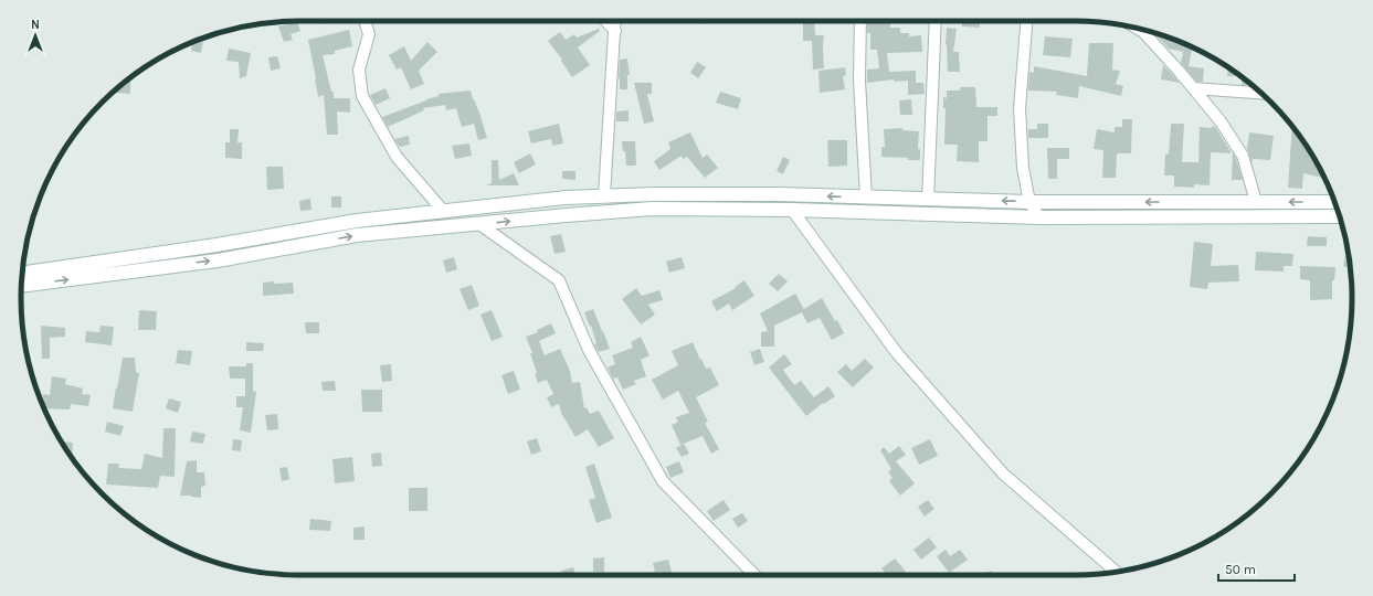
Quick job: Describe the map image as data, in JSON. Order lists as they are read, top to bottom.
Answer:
{
  "scale_bar": "50 m",
  "north": "top"
}
